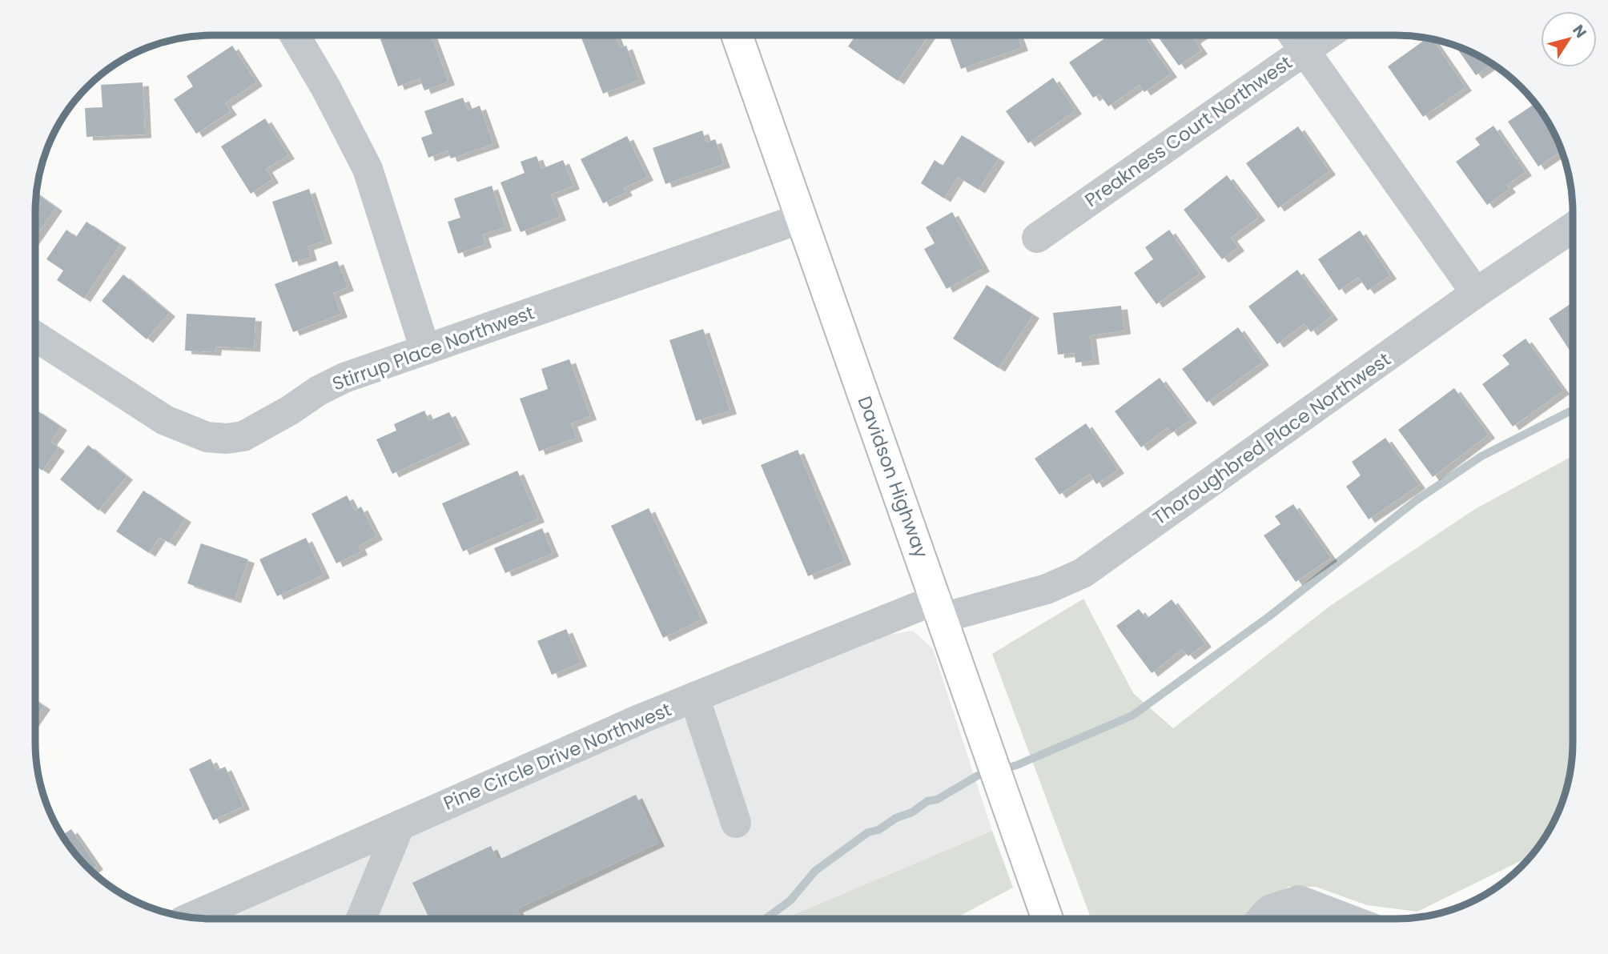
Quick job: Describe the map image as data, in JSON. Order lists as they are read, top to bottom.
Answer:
{
  "streets": {
    "main road": ["Davidson Highway"],
    "street": [
      "Preakness Court Northwest",
      "Stirrup Place Northwest",
      "Thoroughbred Place Northwest",
      "Pine Circle Drive Northwest"
    ]
  },
  "crossings": [
    ["Stirrup Place Northwest", "Davidson Highway"],
    ["Thoroughbred Place Northwest", "Davidson Highway"],
    ["Thoroughbred Place Northwest", "Pine Circle Drive Northwest"],
    ["Davidson Highway", "Pine Circle Drive Northwest"]
  ],
  "north": "top right"
}
